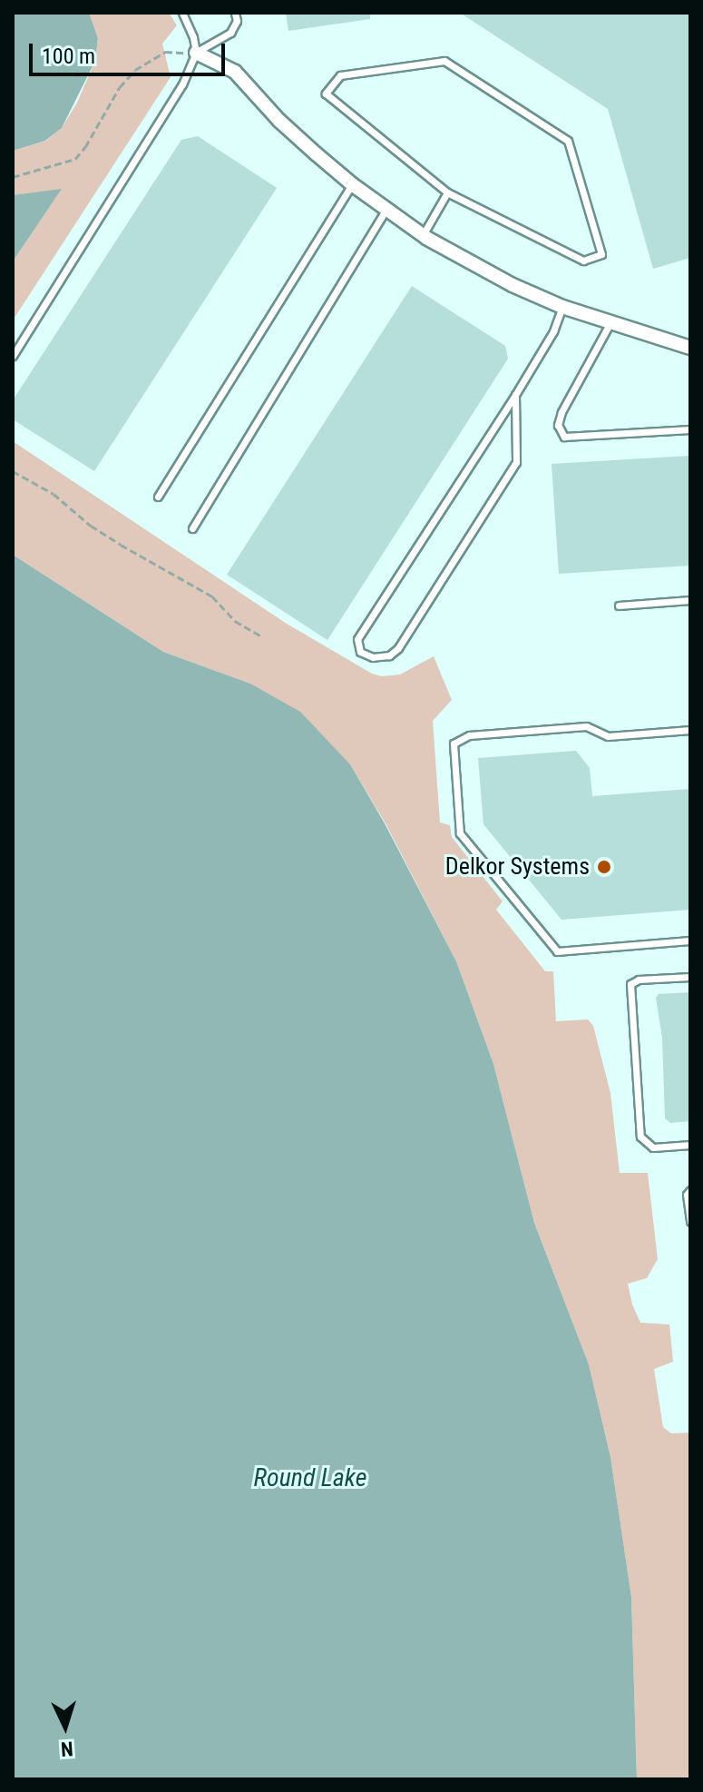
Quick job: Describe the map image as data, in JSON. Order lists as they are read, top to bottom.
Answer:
{
  "water": ["Round Lake"],
  "places": ["Delkor Systems"],
  "scale_bar": "100 m",
  "north": "bottom"
}
